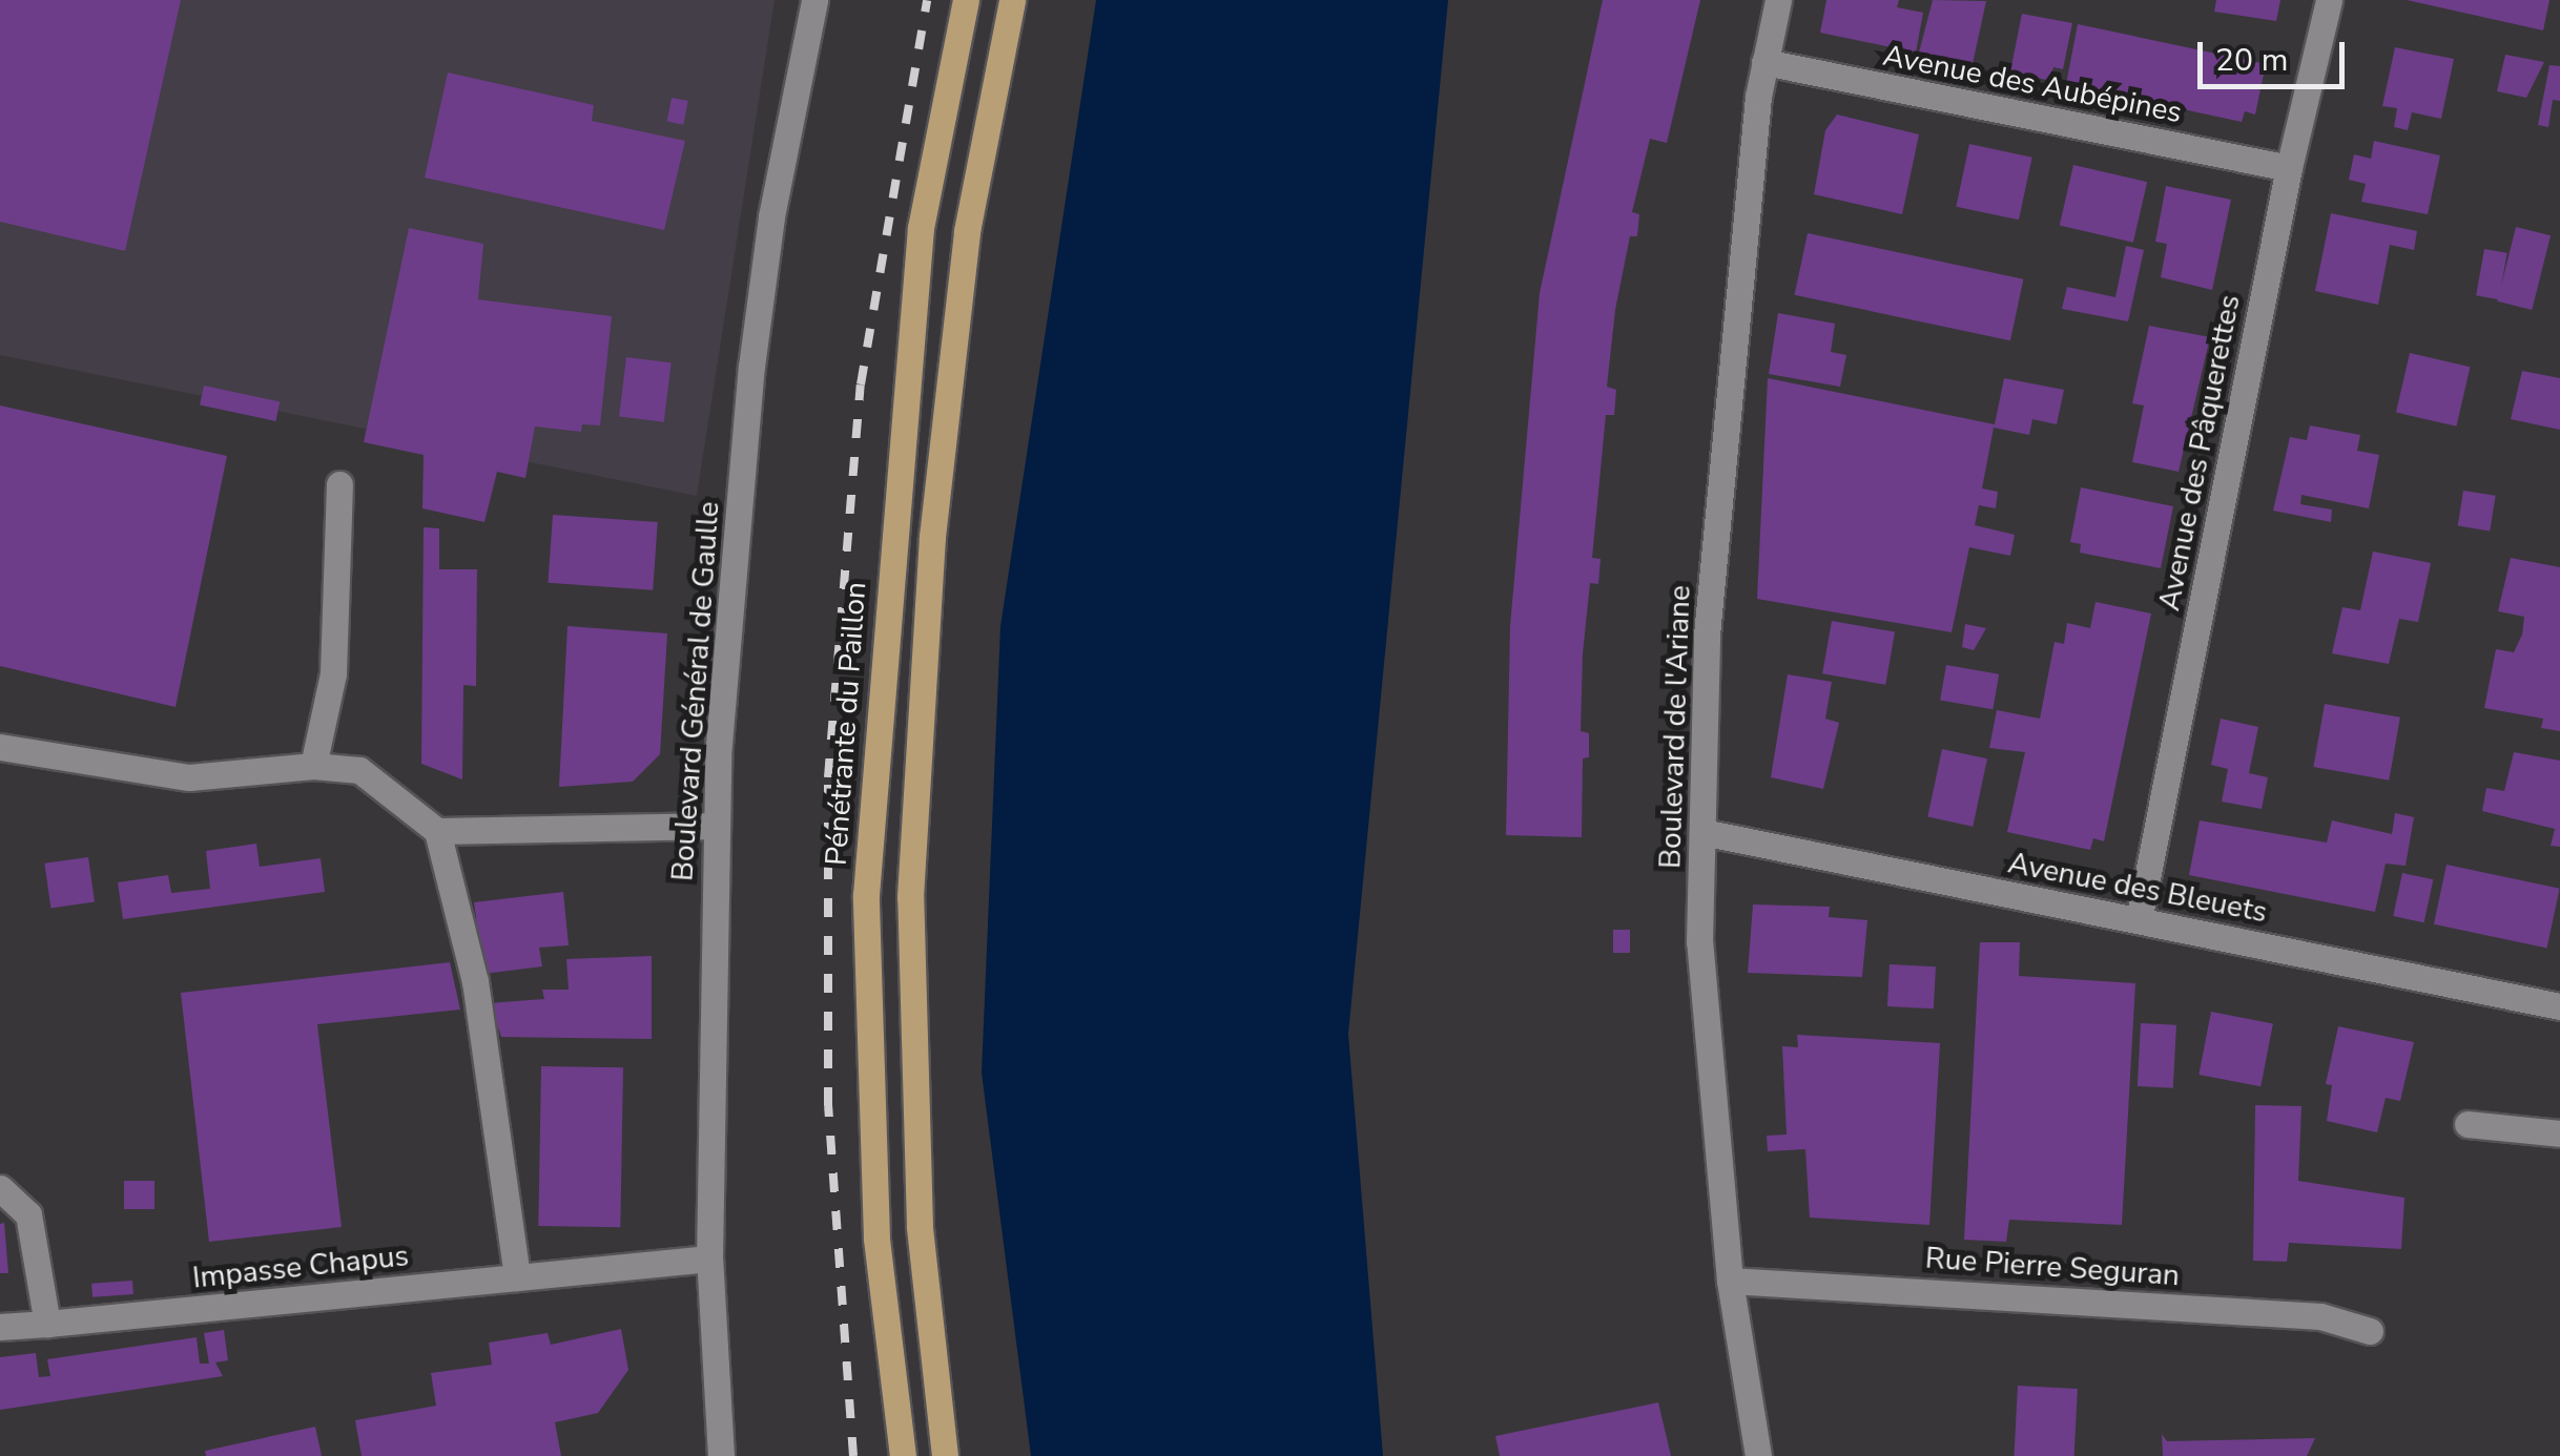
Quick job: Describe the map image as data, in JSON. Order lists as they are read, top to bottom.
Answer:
{
  "streets": {
    "main road": ["Pénétrante du Paillon"],
    "street": [
      "Avenue des Aubépines",
      "Avenue des Pâquerettes",
      "Boulevard Général de Gaulle",
      "Boulevard de l'Ariane",
      "Avenue des Bleuets",
      "Impasse Chapus",
      "Rue Pierre Seguran"
    ]
  },
  "crossings": [
    ["Avenue des Aubépines", "Avenue des Pâquerettes"],
    ["Avenue des Aubépines", "Boulevard de l'Ariane"],
    ["Avenue des Pâquerettes", "Avenue des Bleuets"],
    ["Boulevard Général de Gaulle", "Impasse Chapus"],
    ["Boulevard de l'Ariane", "Avenue des Bleuets"],
    ["Boulevard de l'Ariane", "Rue Pierre Seguran"]
  ],
  "scale_bar": "20 m"
}
